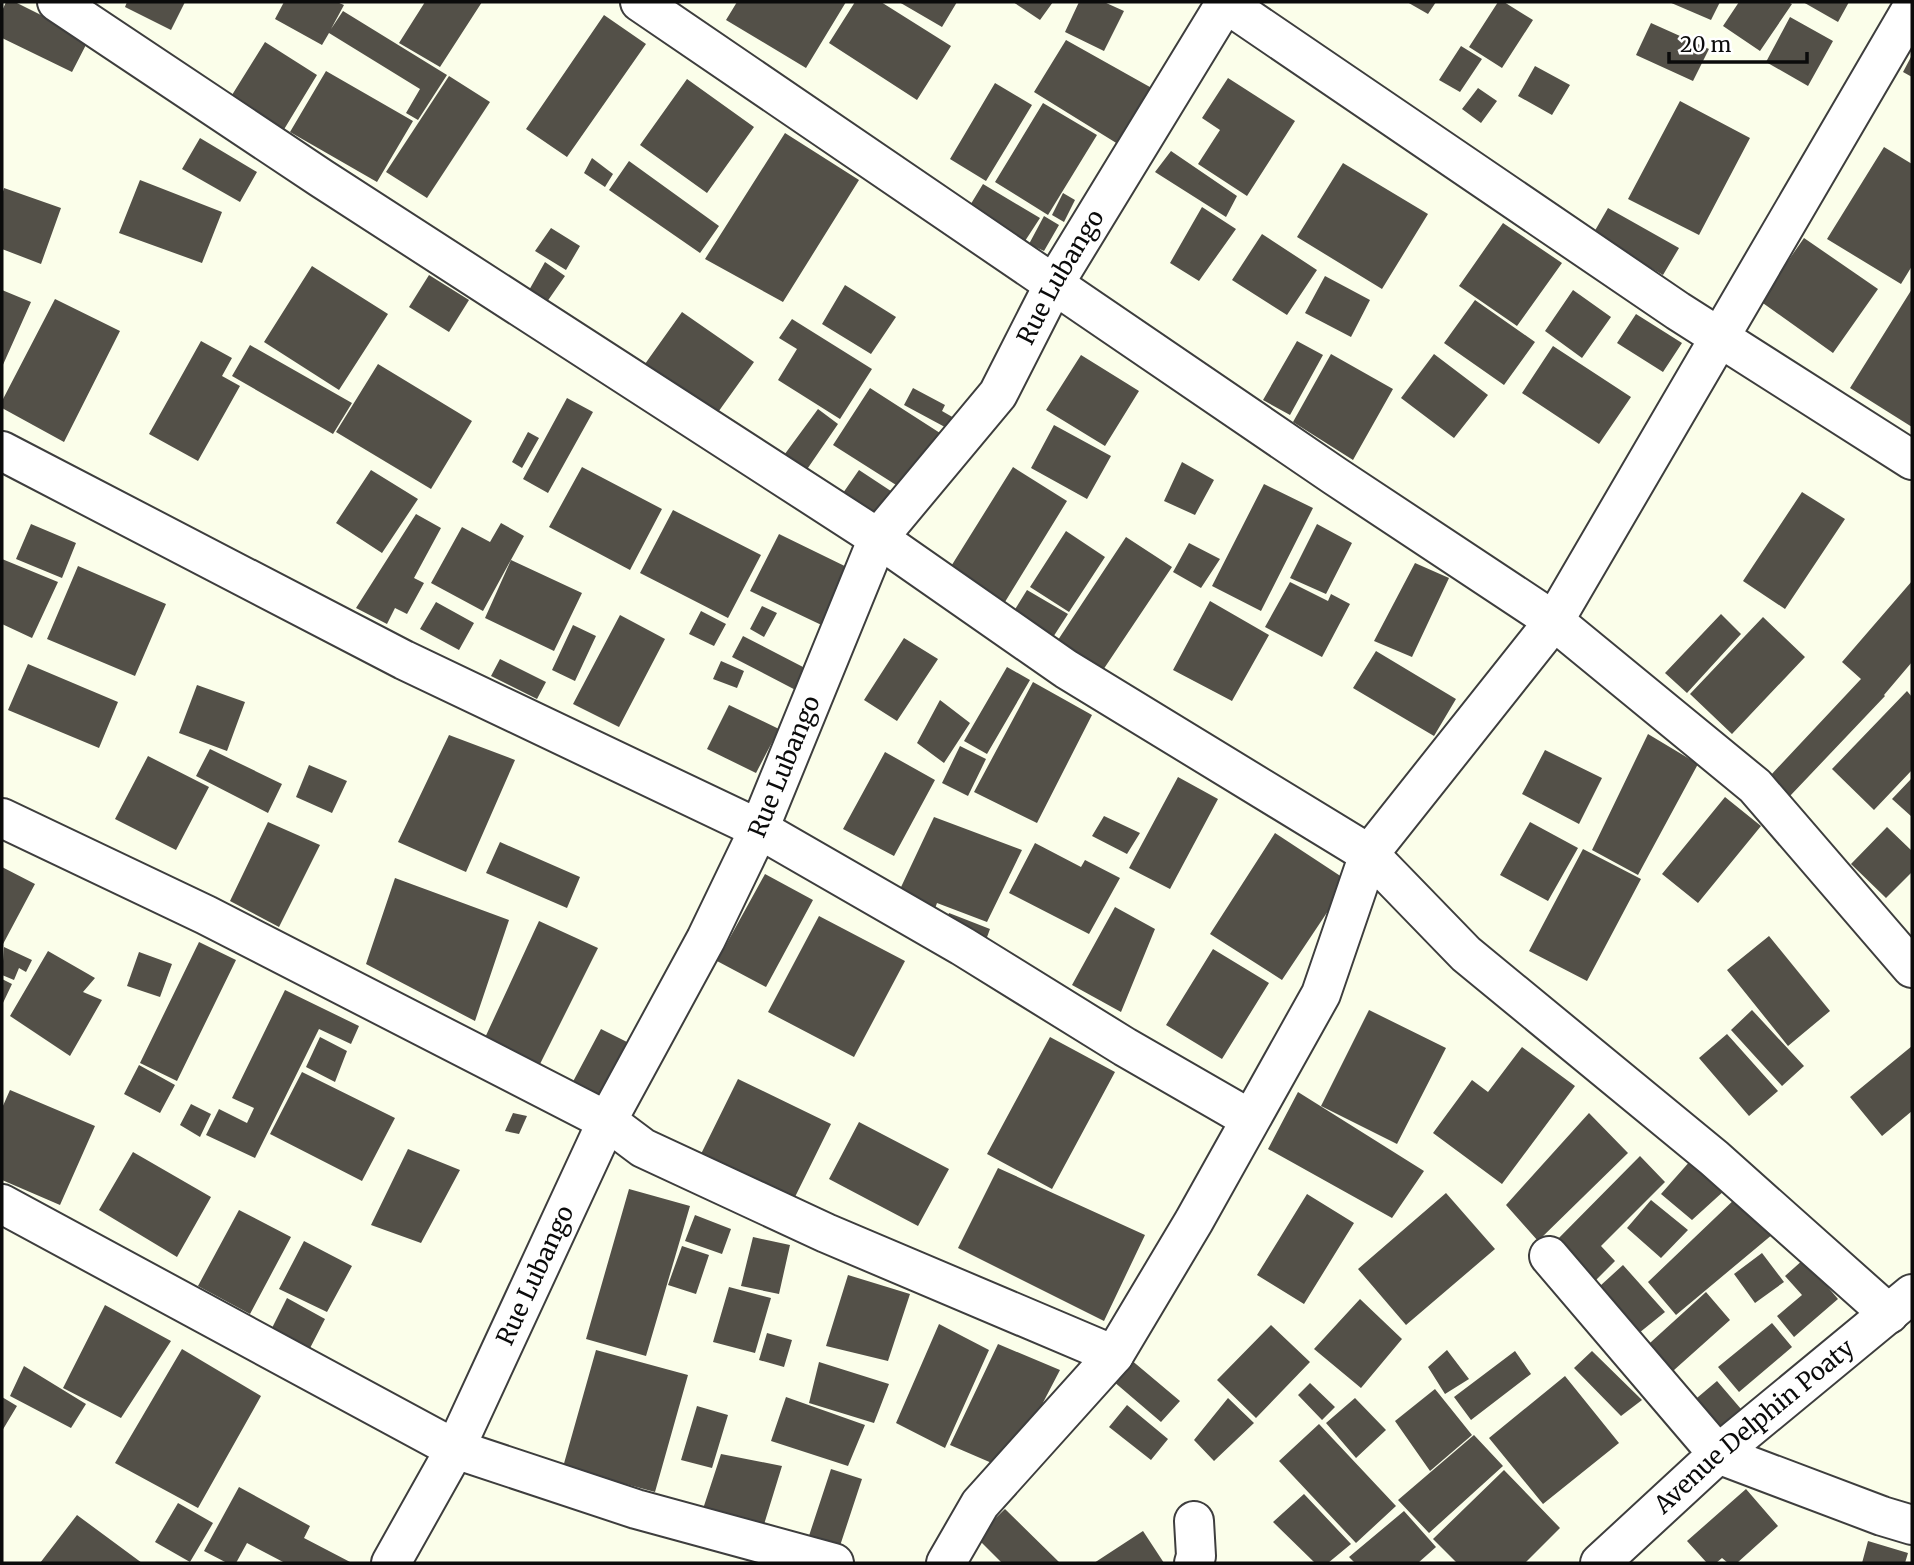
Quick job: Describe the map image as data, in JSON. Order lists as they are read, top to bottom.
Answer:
{
  "streets": {
    "street": ["Rue Lubango", "Avenue Delphin Poaty"]
  },
  "scale_bar": "20 m"
}
